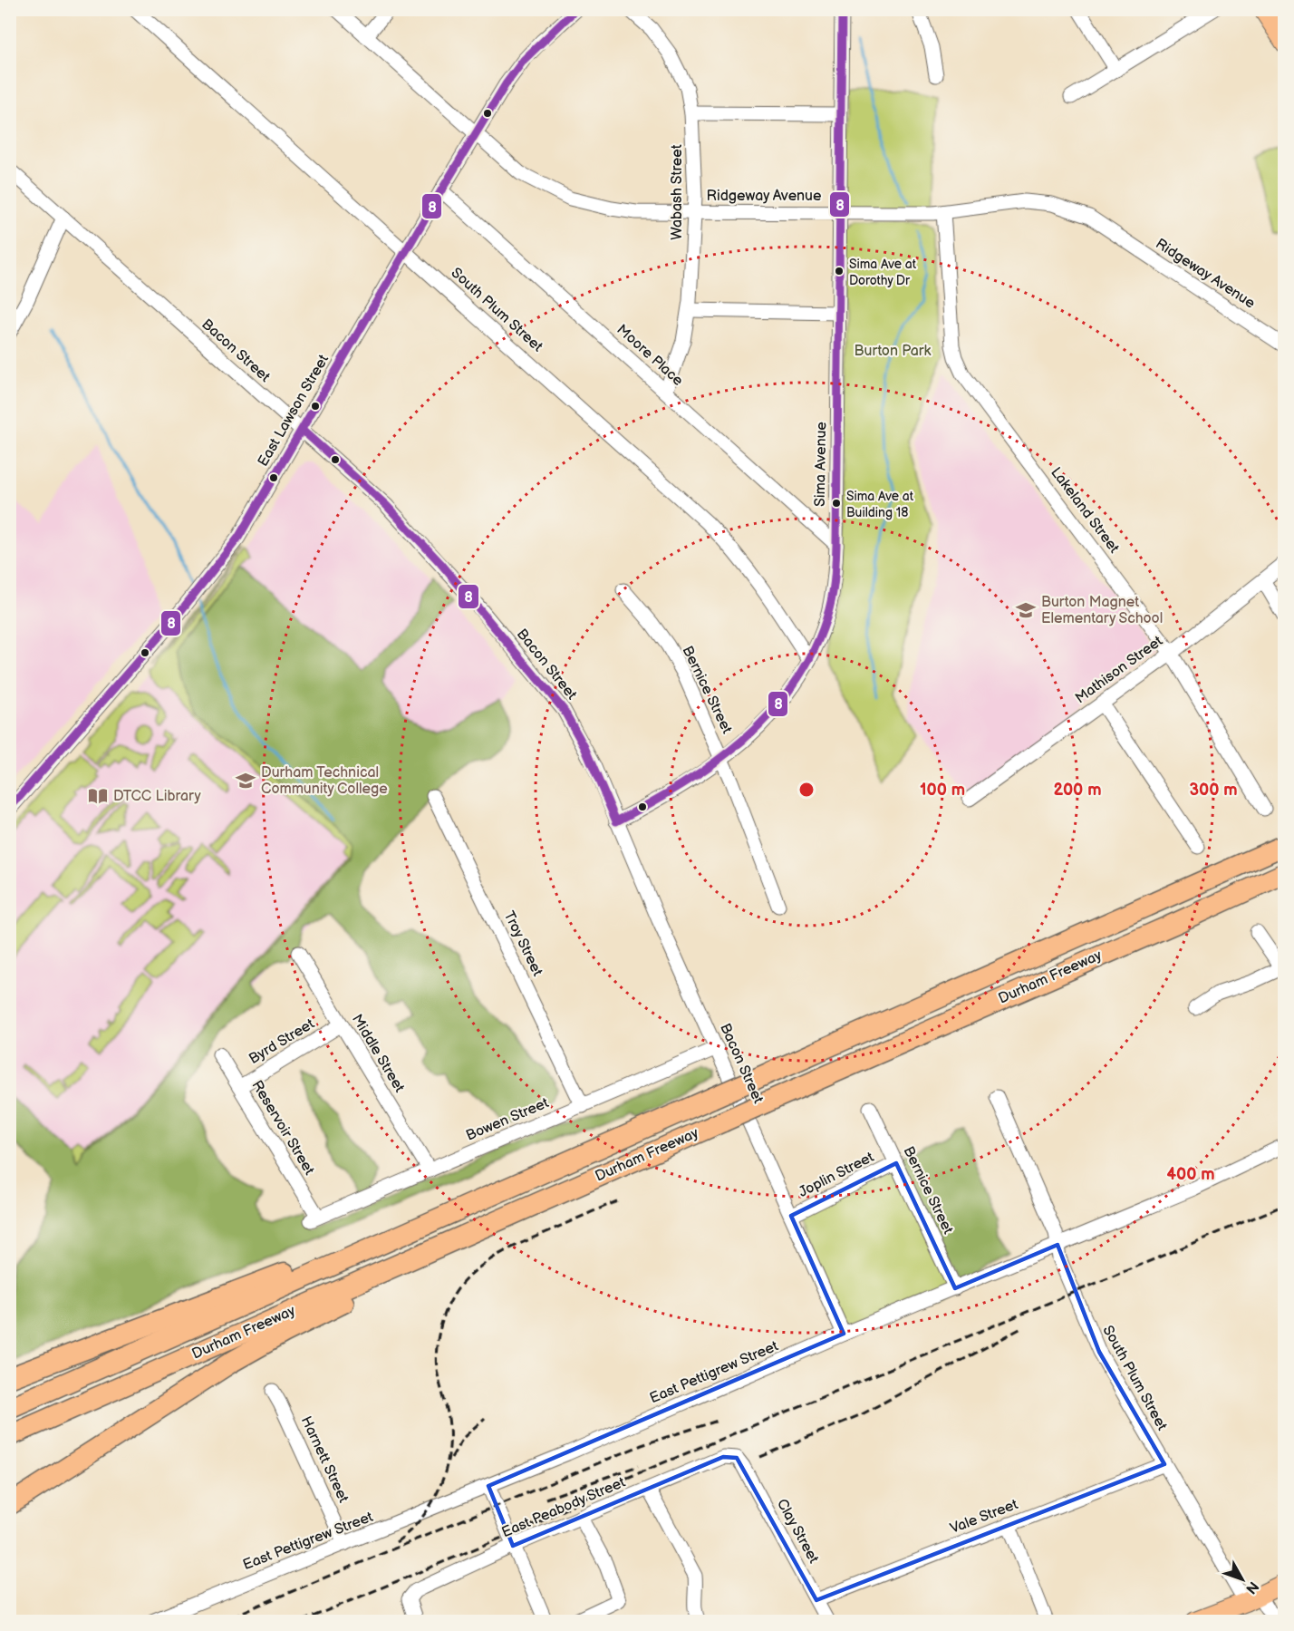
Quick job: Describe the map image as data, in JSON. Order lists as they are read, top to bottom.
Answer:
{
  "streets": {
    "highway": ["Durham Freeway"],
    "street": [
      "Wabash Street",
      "Ridgeway Avenue",
      "South Plum Street",
      "Bacon Street",
      "Moore Place",
      "East Lawson Street",
      "Sima Avenue",
      "Lakeland Street",
      "Mathison Street",
      "Bernice Street",
      "Troy Street",
      "Byrd Street",
      "Middle Street",
      "Bowen Street",
      "Reservoir Street",
      "Joplin Street",
      "East Pettigrew Street",
      "Harnett Street",
      "East Peabody Street",
      "Vale Street",
      "Clay Street"
    ]
  },
  "crossings": [
    ["Wabash Street", "Ridgeway Avenue"],
    ["Wabash Street", "Moore Place"],
    ["Ridgeway Avenue", "East Lawson Street"],
    ["Ridgeway Avenue", "Sima Avenue"],
    ["Ridgeway Avenue", "Lakeland Street"],
    ["South Plum Street", "East Lawson Street"],
    ["South Plum Street", "Sima Avenue"],
    ["South Plum Street", "East Pettigrew Street"],
    ["South Plum Street", "Vale Street"],
    ["Bacon Street", "East Lawson Street"],
    ["Bacon Street", "Sima Avenue"],
    ["Bacon Street", "Bowen Street"],
    ["Bacon Street", "Joplin Street"],
    ["Bacon Street", "East Pettigrew Street"],
    ["Moore Place", "East Lawson Street"],
    ["Moore Place", "Sima Avenue"],
    ["Sima Avenue", "Bernice Street"],
    ["Lakeland Street", "Mathison Street"],
    ["Bernice Street", "Joplin Street"],
    ["Bernice Street", "East Pettigrew Street"],
    ["Troy Street", "Bowen Street"],
    ["Byrd Street", "Middle Street"],
    ["Byrd Street", "Reservoir Street"],
    ["Middle Street", "Bowen Street"],
    ["Bowen Street", "Reservoir Street"],
    ["East Pettigrew Street", "Harnett Street"],
    ["East Peabody Street", "Clay Street"],
    ["Vale Street", "Clay Street"]
  ],
  "parks": ["Burton Park"],
  "places": {
    "other": ["Sima Ave at Dorothy Dr", "Sima Ave at Building 18"],
    "school or university": ["Burton Magnet Elementary School", "Durham Technical Community College"],
    "library": ["DTCC Library"]
  },
  "lines": ["transit line 8"],
  "north": "bottom right",
  "rings": [
    "100 m",
    "200 m",
    "300 m",
    "400 m"
  ]
}
